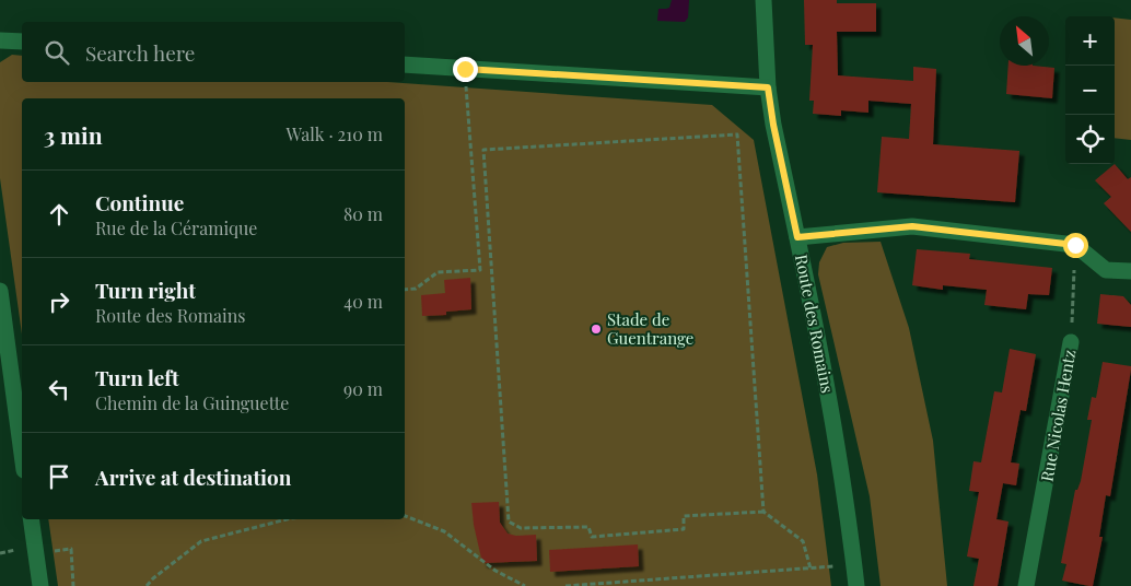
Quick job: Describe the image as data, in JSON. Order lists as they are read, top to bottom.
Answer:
{
  "streets": {
    "street": ["Route des Romains", "Rue Nicolas Hentz"]
  },
  "places": ["Stade de Guentrange"],
  "north": "top left",
  "page": {
    "map_buttons": ["+", "−"],
    "search": "Search here",
    "heading": ["3 min", "Walk · 210 m"],
    "list": [
      ["Continue", "Rue de la Céramique", "80 m"],
      ["Turn right", "Route des Romains", "40 m"],
      ["Turn left", "Chemin de la Guinguette", "90 m"],
      "Arrive at destination"
    ]
  }
}
